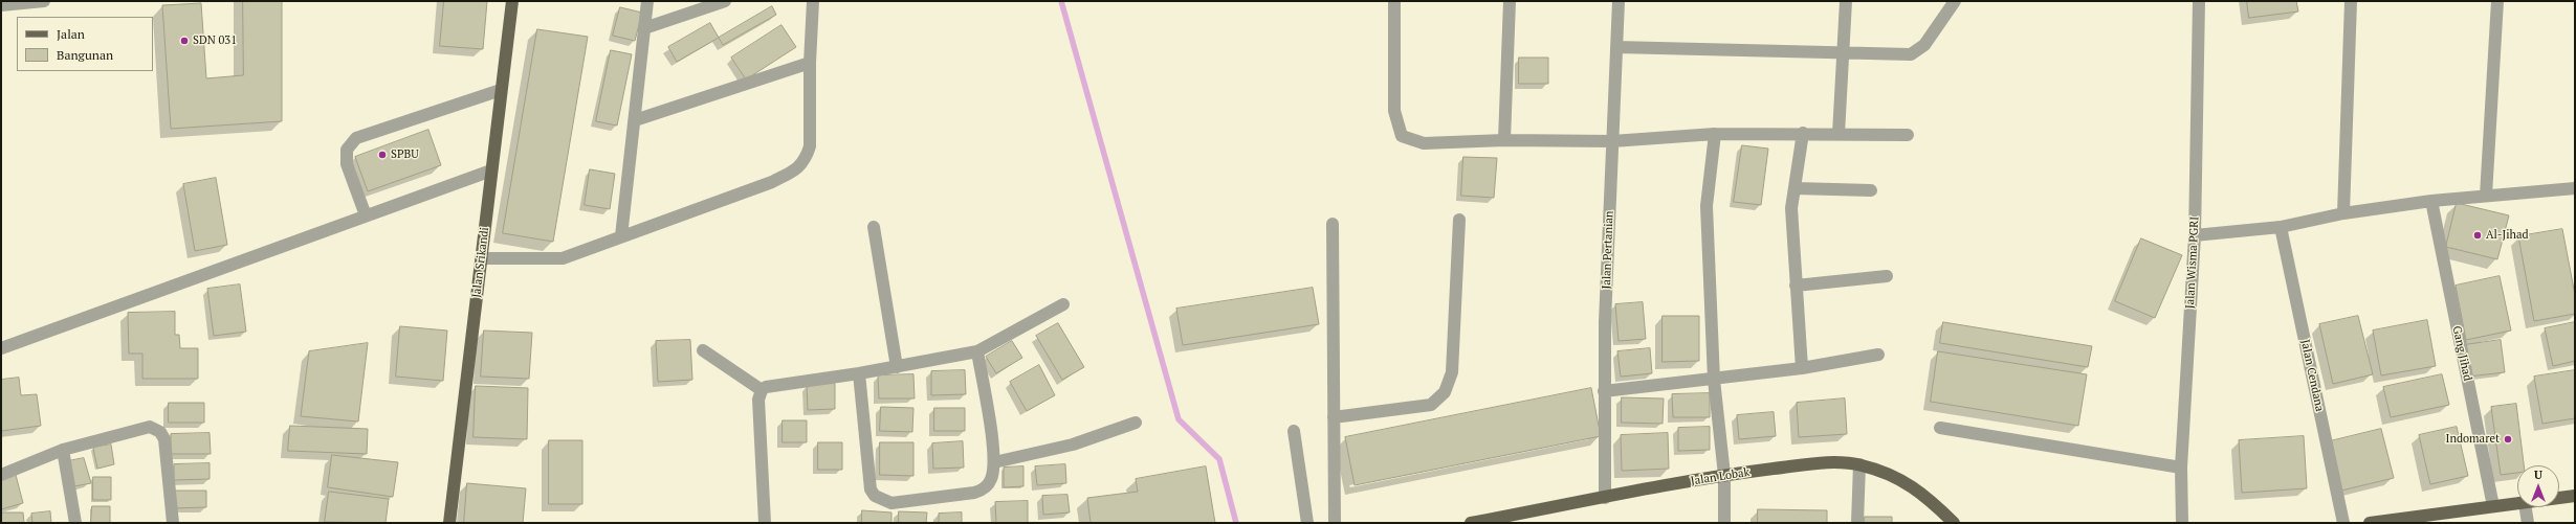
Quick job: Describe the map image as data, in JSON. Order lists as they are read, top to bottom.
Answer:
{
  "streets": {
    "main road": ["Jalan Srikandi", "Jalan Lobak"],
    "street": [
      "Jalan Pertanian",
      "Jalan Wisma PGRI",
      "Gang Jihad",
      "Jalan Cendana"
    ]
  },
  "crossings": [
    ["Jalan Pertanian", "Jalan Lobak"]
  ],
  "places": [
    "SDN 031",
    "SPBU",
    "Al-Jihad",
    "Indomaret"
  ],
  "legend": ["Jalan", "Bangunan"],
  "north": "top"
}
